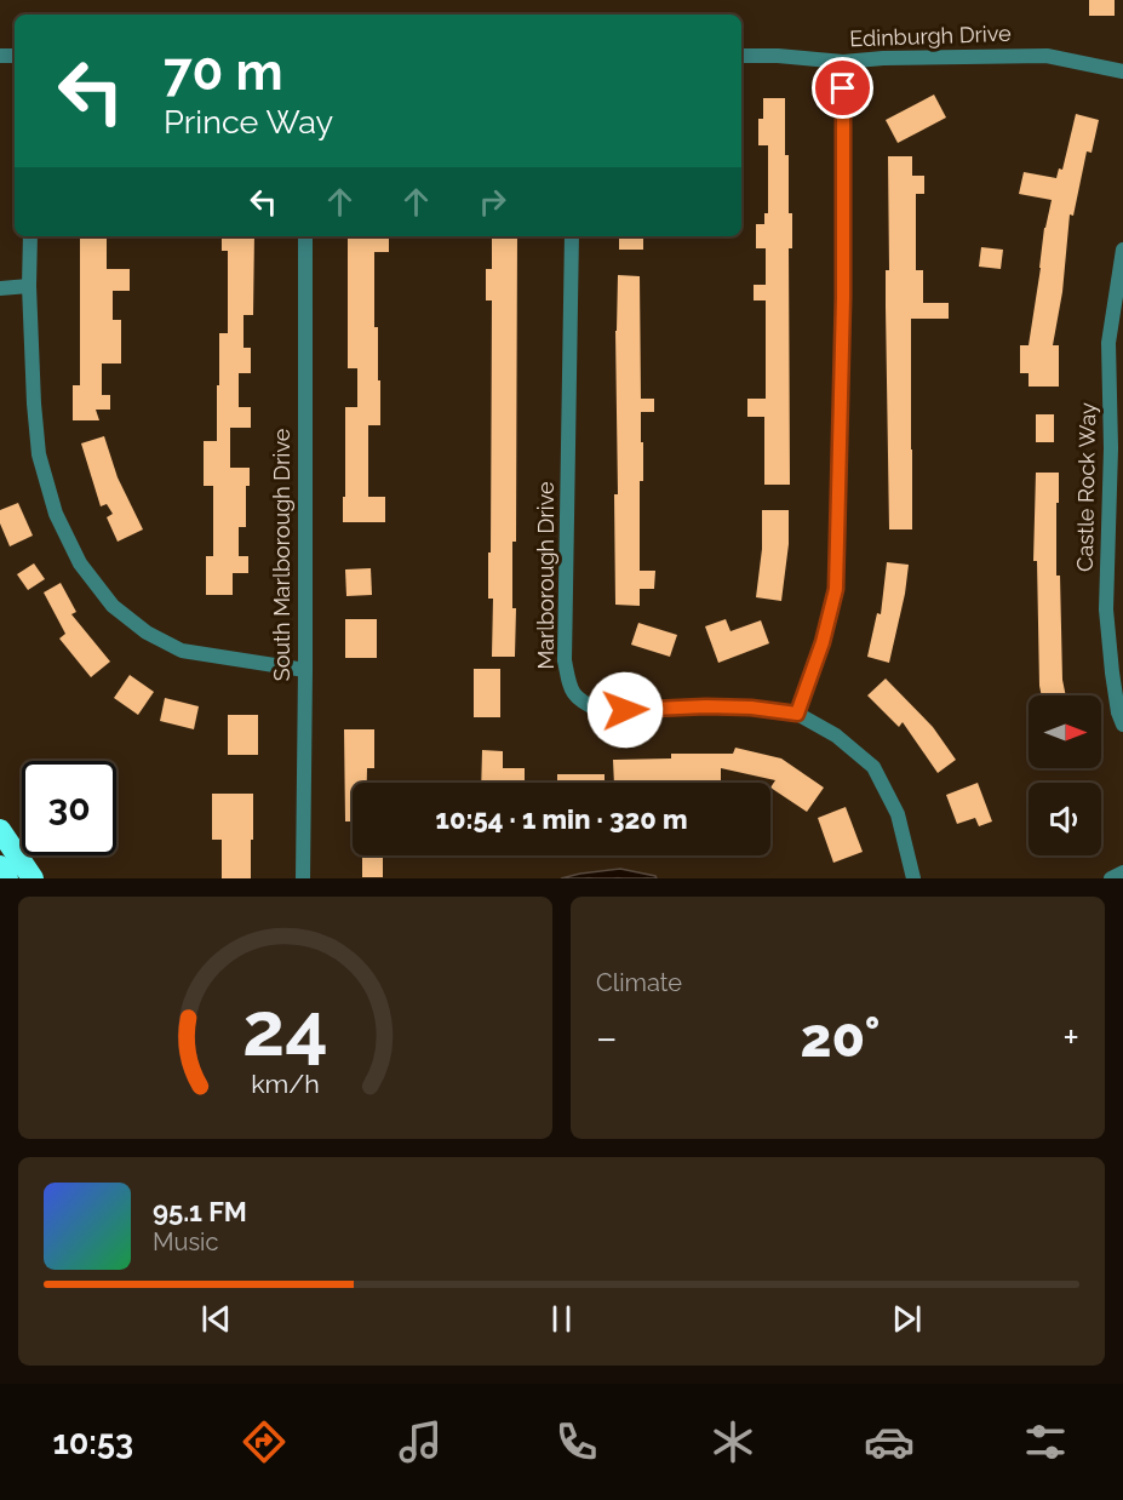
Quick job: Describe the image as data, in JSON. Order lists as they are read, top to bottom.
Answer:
{
  "streets": {
    "street": [
      "Edinburgh Drive",
      "Castle Rock Way",
      "South Marlborough Drive",
      "Marlborough Drive"
    ]
  },
  "north": "right",
  "page": {
    "turn": ["70 m", "Prince Way"],
    "limit": "30",
    "trip": "10:54 · 1 min · 320 m",
    "tile": "Climate",
    "heat": ["−", "20°", "+"],
    "song": ["95.1 FM", "Music"],
    "tabs": "10:53",
    "gauge": ["24", "km/h"]
  }
}
